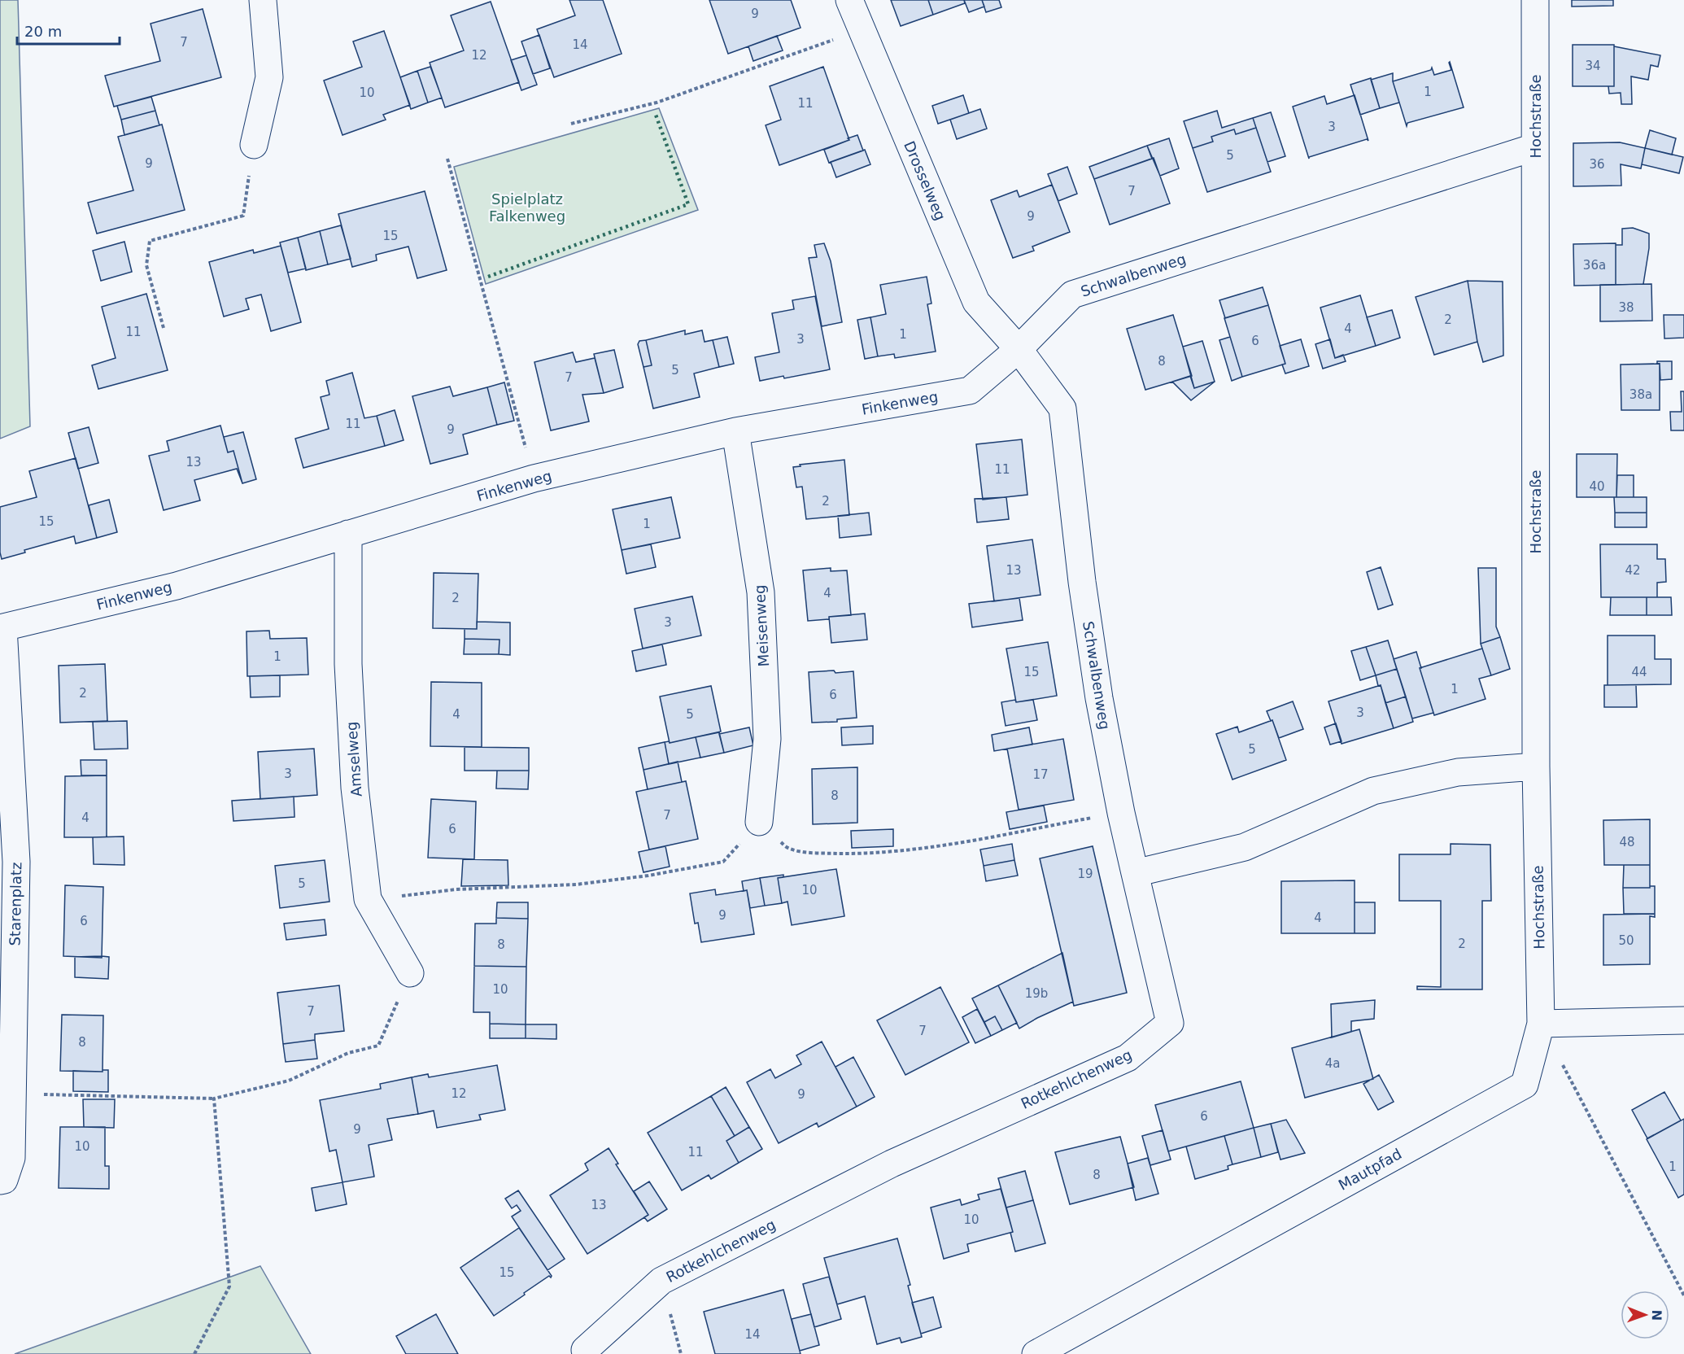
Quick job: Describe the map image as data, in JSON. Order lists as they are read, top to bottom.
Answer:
{
  "streets": {
    "street": [
      "Hochstraße",
      "Drosselweg",
      "Schwalbenweg",
      "Finkenweg",
      "Meisenweg",
      "Amselweg",
      "Starenplatz",
      "Rotkehlchenweg",
      "Mautpfad"
    ]
  },
  "crossings": [
    ["Hochstraße", "Schwalbenweg"],
    ["Hochstraße", "Mautpfad"],
    ["Drosselweg", "Schwalbenweg"],
    ["Drosselweg", "Finkenweg"],
    ["Schwalbenweg", "Finkenweg"],
    ["Schwalbenweg", "Rotkehlchenweg"],
    ["Finkenweg", "Meisenweg"],
    ["Finkenweg", "Amselweg"],
    ["Finkenweg", "Starenplatz"]
  ],
  "parks": ["Spielplatz Falkenweg"],
  "house_numbers": [
    "9",
    "7",
    "14",
    "12",
    "34",
    "1",
    "10",
    "11",
    "3",
    "5",
    "9",
    "36",
    "7",
    "9",
    "15",
    "36a",
    "38",
    "2",
    "4",
    "11",
    "1",
    "3",
    "6",
    "8",
    "5",
    "7",
    "38a",
    "11",
    "9",
    "13",
    "11",
    "40",
    "2",
    "15",
    "1",
    "13",
    "42",
    "4",
    "2",
    "3",
    "1",
    "15",
    "44",
    "1",
    "2",
    "6",
    "3",
    "4",
    "5",
    "5",
    "3",
    "17",
    "8",
    "7",
    "4",
    "6",
    "48",
    "19",
    "5",
    "10",
    "9",
    "4",
    "6",
    "50",
    "2",
    "8",
    "10",
    "19b",
    "7",
    "7",
    "8",
    "4a",
    "12",
    "9",
    "6",
    "9",
    "10",
    "11",
    "1",
    "8",
    "13",
    "10",
    "15",
    "14"
  ],
  "scale_bar": "20 m",
  "north": "right"
}
